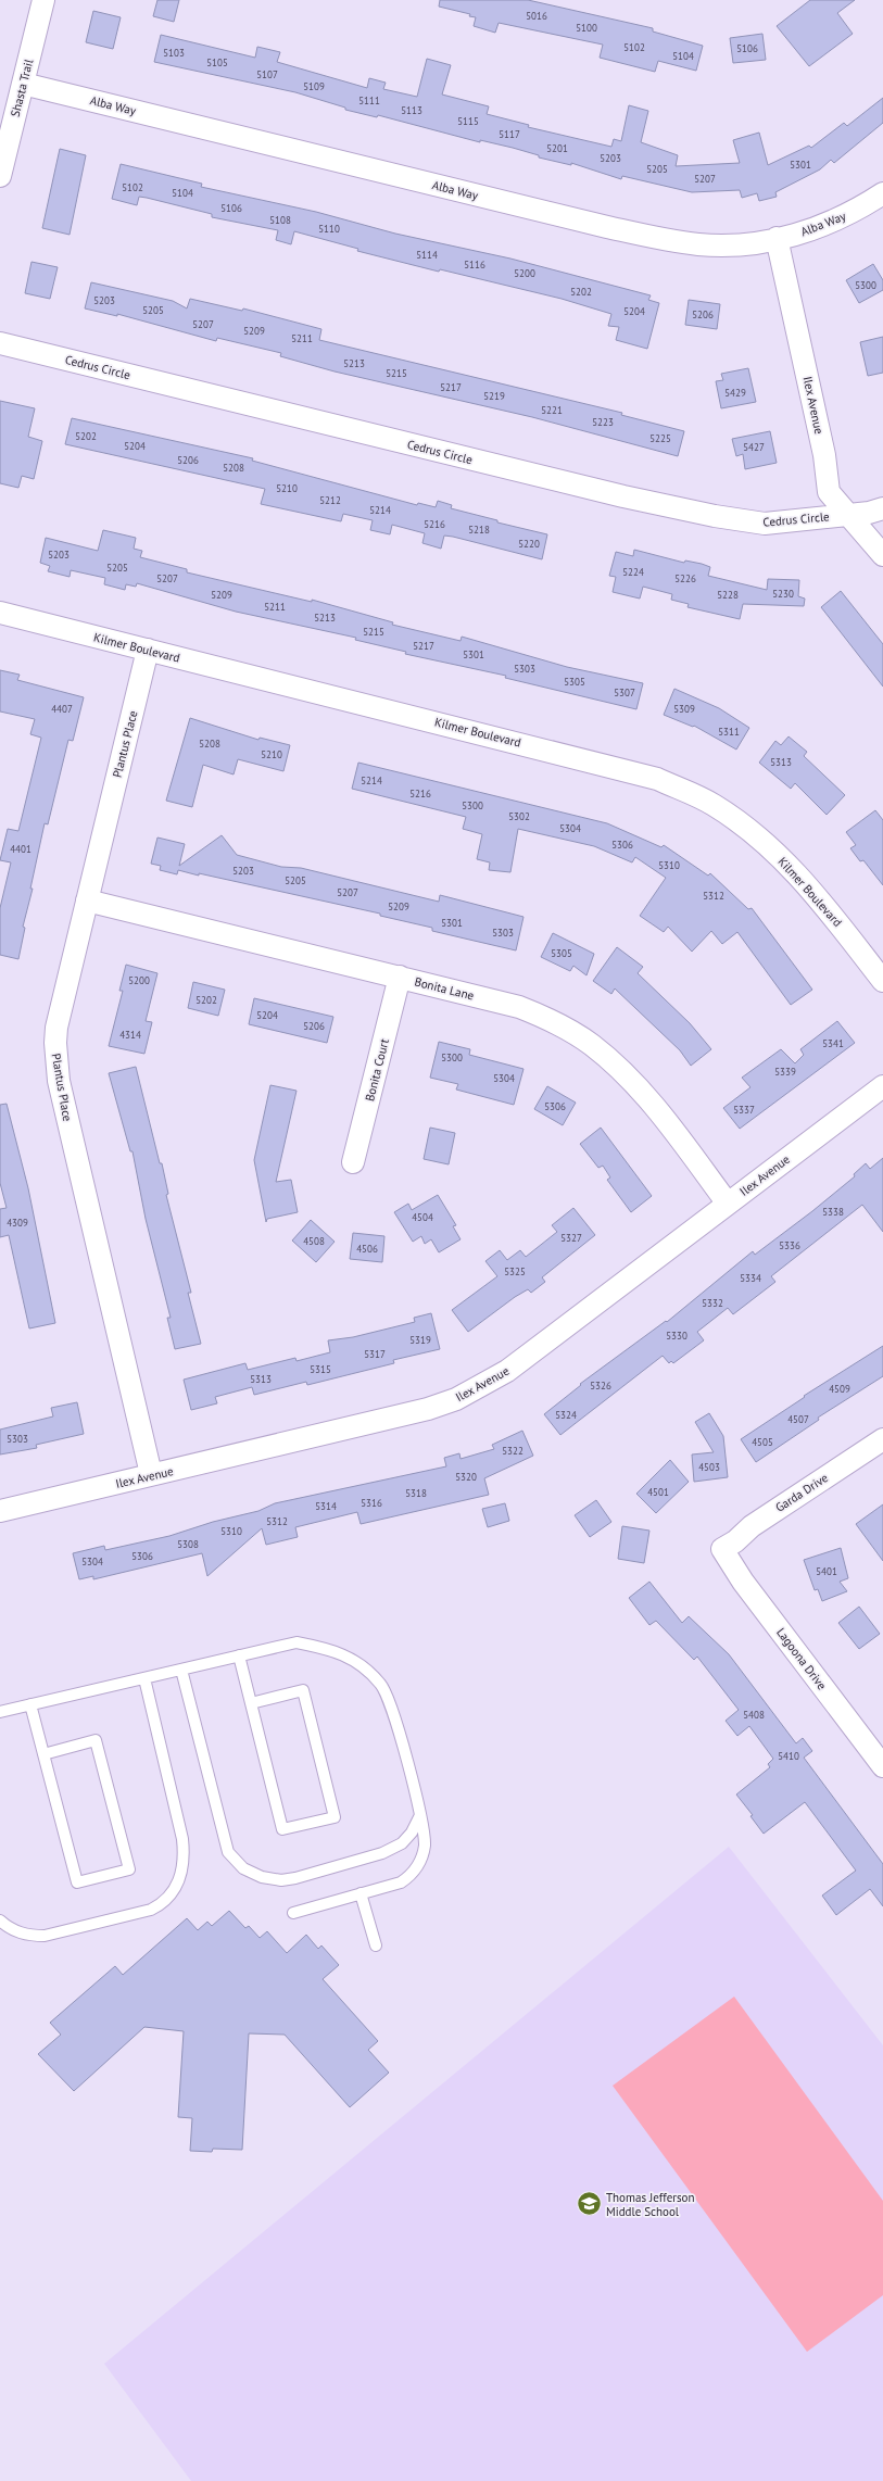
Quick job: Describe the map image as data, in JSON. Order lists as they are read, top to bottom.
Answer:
{
  "streets": {
    "street": [
      "Shasta Trail",
      "Alba Way",
      "Cedrus Circle",
      "Ilex Avenue",
      "Kilmer Boulevard",
      "Plantus Place",
      "Bonita Lane",
      "Bonita Court",
      "Garda Drive",
      "Lagoona Drive"
    ]
  },
  "crossings": [
    ["Shasta Trail", "Alba Way"],
    ["Alba Way", "Ilex Avenue"],
    ["Cedrus Circle", "Ilex Avenue"],
    ["Ilex Avenue", "Plantus Place"],
    ["Ilex Avenue", "Bonita Lane"],
    ["Kilmer Boulevard", "Plantus Place"],
    ["Plantus Place", "Bonita Lane"],
    ["Bonita Lane", "Bonita Court"],
    ["Garda Drive", "Lagoona Drive"]
  ],
  "places": {
    "school or university": ["Thomas Jefferson Middle School"]
  },
  "house_numbers": [
    "5016",
    "5100",
    "5102",
    "5106",
    "5103",
    "5104",
    "5105",
    "5107",
    "5109",
    "5111",
    "5113",
    "5115",
    "5117",
    "5201",
    "5203",
    "5301",
    "5205",
    "5207",
    "5102",
    "5104",
    "5106",
    "5108",
    "5110",
    "5114",
    "5116",
    "5200",
    "5300",
    "5202",
    "5203",
    "5205",
    "5204",
    "5206",
    "5207",
    "5209",
    "5211",
    "5213",
    "5215",
    "5217",
    "5429",
    "5219",
    "5221",
    "5223",
    "5202",
    "5225",
    "5204",
    "5427",
    "5206",
    "5208",
    "5210",
    "5212",
    "5214",
    "5216",
    "5218",
    "5220",
    "5203",
    "5205",
    "5224",
    "5207",
    "5226",
    "5230",
    "5209",
    "5228",
    "5211",
    "5213",
    "5215",
    "5217",
    "5301",
    "5303",
    "5305",
    "5307",
    "4407",
    "5309",
    "5311",
    "5208",
    "5210",
    "5313",
    "5214",
    "5216",
    "5300",
    "5302",
    "5304",
    "5306",
    "4401",
    "5310",
    "5203",
    "5205",
    "5207",
    "5312",
    "5209",
    "5301",
    "5303",
    "5305",
    "5200",
    "5202",
    "5204",
    "5206",
    "4314",
    "5341",
    "5300",
    "5339",
    "5304",
    "5306",
    "5337",
    "5338",
    "4504",
    "4309",
    "5327",
    "4508",
    "5336",
    "4506",
    "5325",
    "5334",
    "5332",
    "5330",
    "5319",
    "5317",
    "5315",
    "5313",
    "5326",
    "4509",
    "5324",
    "4507",
    "5303",
    "4505",
    "5322",
    "4503",
    "5320",
    "4501",
    "5318",
    "5316",
    "5314",
    "5312",
    "5310",
    "5308",
    "5306",
    "5304",
    "5401",
    "5408",
    "5410"
  ]
}
